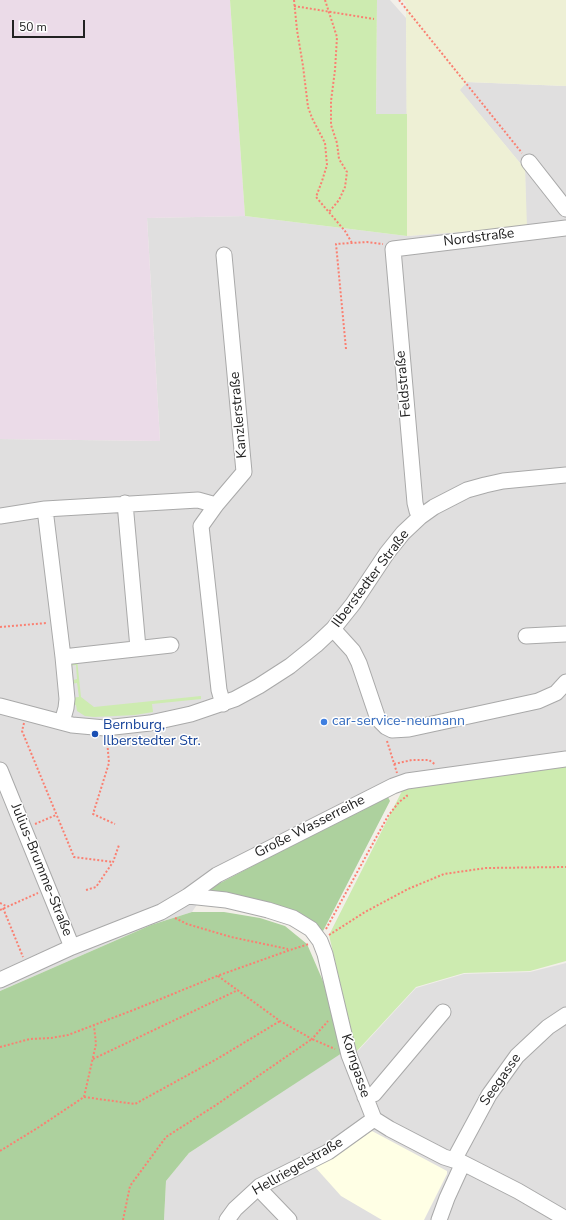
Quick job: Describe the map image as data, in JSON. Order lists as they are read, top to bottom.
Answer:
{
  "streets": {
    "street": [
      "Nordstraße",
      "Feldstraße",
      "Kanzlerstraße",
      "Ilberstedter Straße",
      "Große Wasserreihe",
      "Julius-Brumme-Straße",
      "Korngasse",
      "Seegasse",
      "Hellriegelstraße"
    ]
  },
  "crossings": [
    ["Nordstraße", "Feldstraße"],
    ["Feldstraße", "Ilberstedter Straße"],
    ["Kanzlerstraße", "Ilberstedter Straße"],
    ["Große Wasserreihe", "Julius-Brumme-Straße"],
    ["Große Wasserreihe", "Korngasse"],
    ["Korngasse", "Hellriegelstraße"]
  ],
  "places": ["car-service-neumann", "Bernburg, Ilberstedter Str."],
  "scale_bar": "50 m"
}
